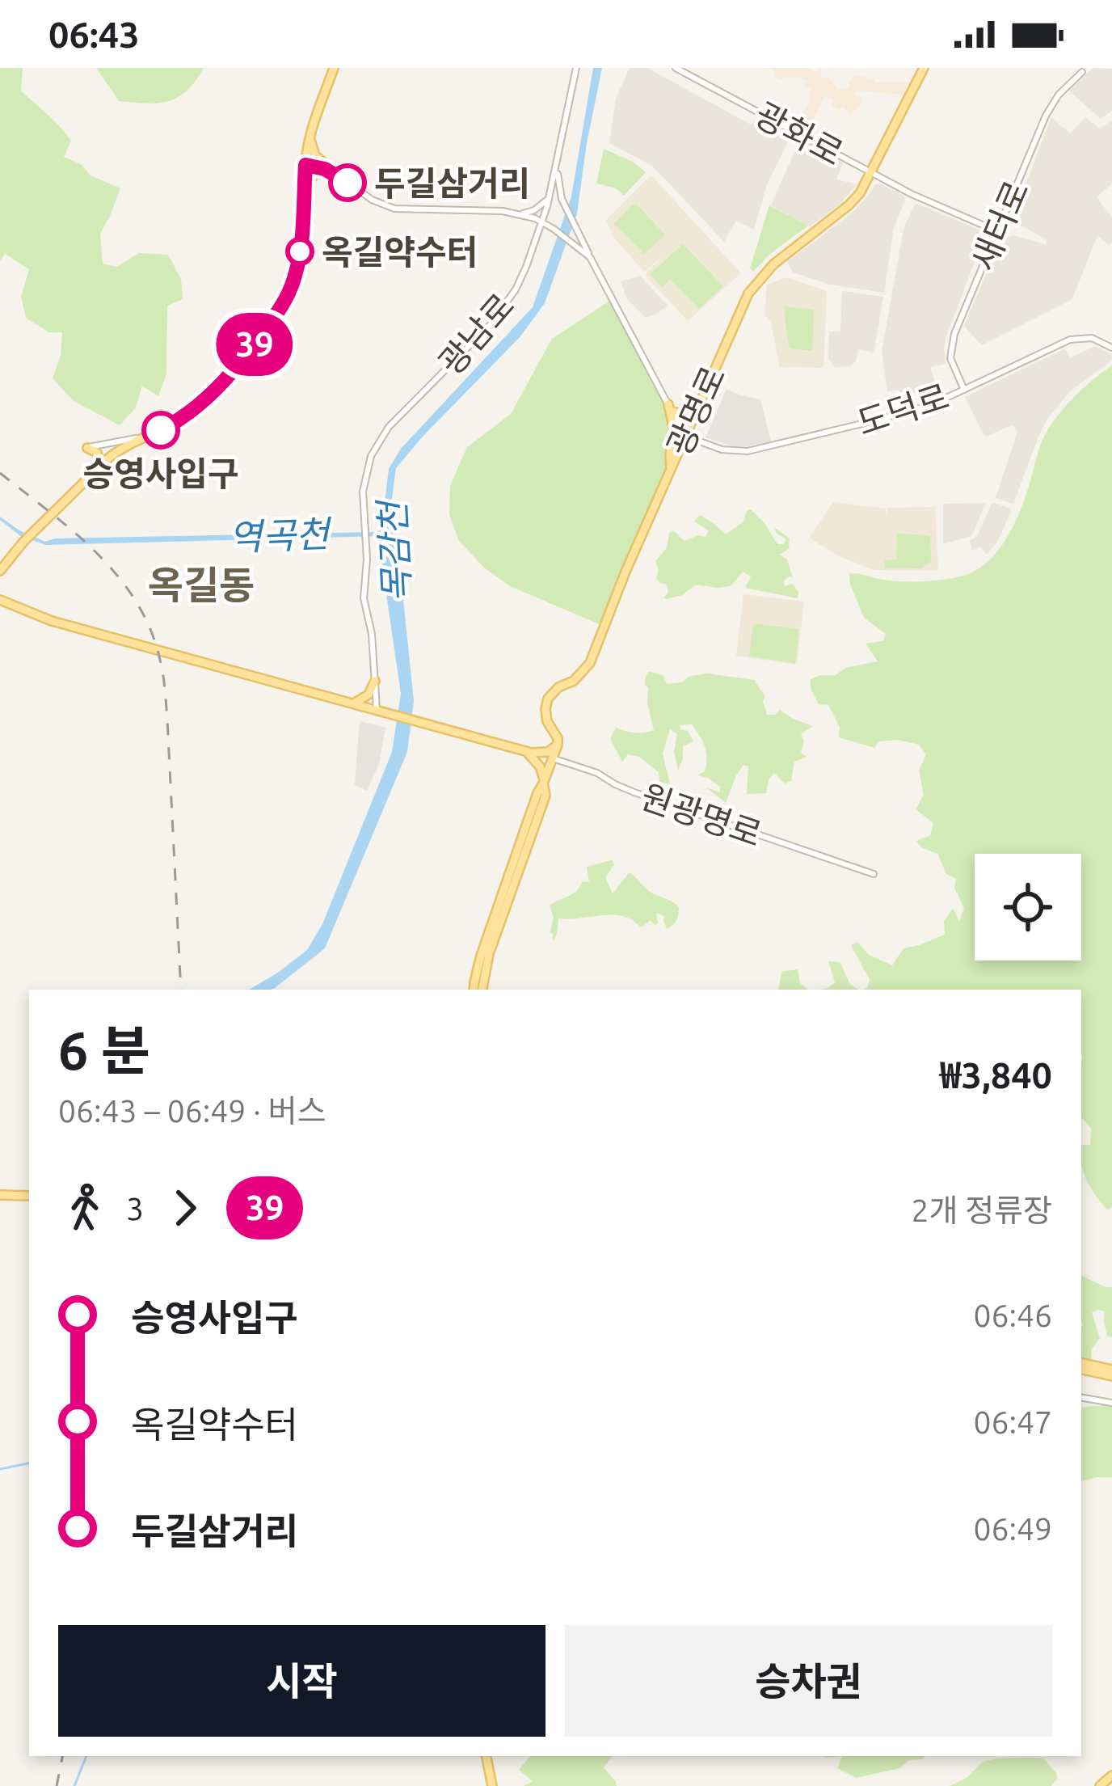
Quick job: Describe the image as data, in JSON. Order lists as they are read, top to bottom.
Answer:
{
  "streets": {
    "main road": ["광명로", "원광명로"],
    "street": [
      "광화로",
      "새터로",
      "광남로",
      "도덕로"
    ]
  },
  "crossings": [
    ["광화로", "새터로"],
    ["광화로", "광명로"],
    ["새터로", "도덕로"],
    ["도덕로", "광명로"]
  ],
  "districts": ["옥길동"],
  "water": ["역곡천", "목감천"],
  "places": ["두길삼거리", "옥길약수터", "승영사입구"],
  "lines": ["bus line 39"],
  "page": {
    "status": "06:43",
    "on_map": "39",
    "heading": ["6 분", "06:43 – 06:49 · 버스", "₩3,840"],
    "legs": ["3", "39", "2개 정류장"],
    "list": [
      {
        "name": "승영사입구",
        "value": "06:46"
      },
      {
        "name": "옥길약수터",
        "value": "06:47"
      },
      {
        "name": "두길삼거리",
        "value": "06:49"
      }
    ],
    "buttons": ["시작", "승차권"]
  }
}
